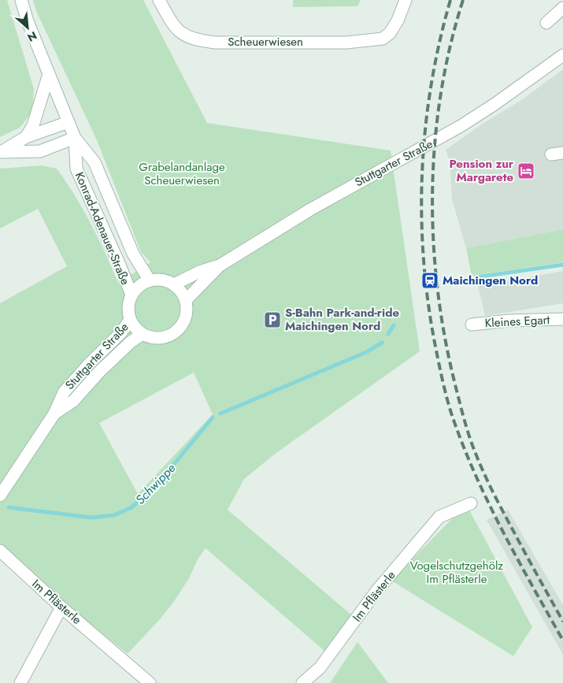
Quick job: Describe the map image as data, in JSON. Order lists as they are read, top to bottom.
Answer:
{
  "streets": {
    "street": [
      "Scheuerwiesen",
      "Stuttgarter Straße",
      "Konrad-Adenauer-Straße",
      "Kleines Egart",
      "Im Pflästerle"
    ]
  },
  "crossings": [
    ["Stuttgarter Straße", "Konrad-Adenauer-Straße"]
  ],
  "water": ["Schwippe"],
  "parks": ["Grabelandanlage Scheuerwiesen", "Vogelschutzgehölz Im Pflästerle"],
  "places": {
    "hotel": ["Pension zur Margarete"],
    "station": ["Maichingen Nord"],
    "parking": ["S-Bahn Park-and-ride Maichingen Nord"]
  },
  "north": "bottom right"
}
